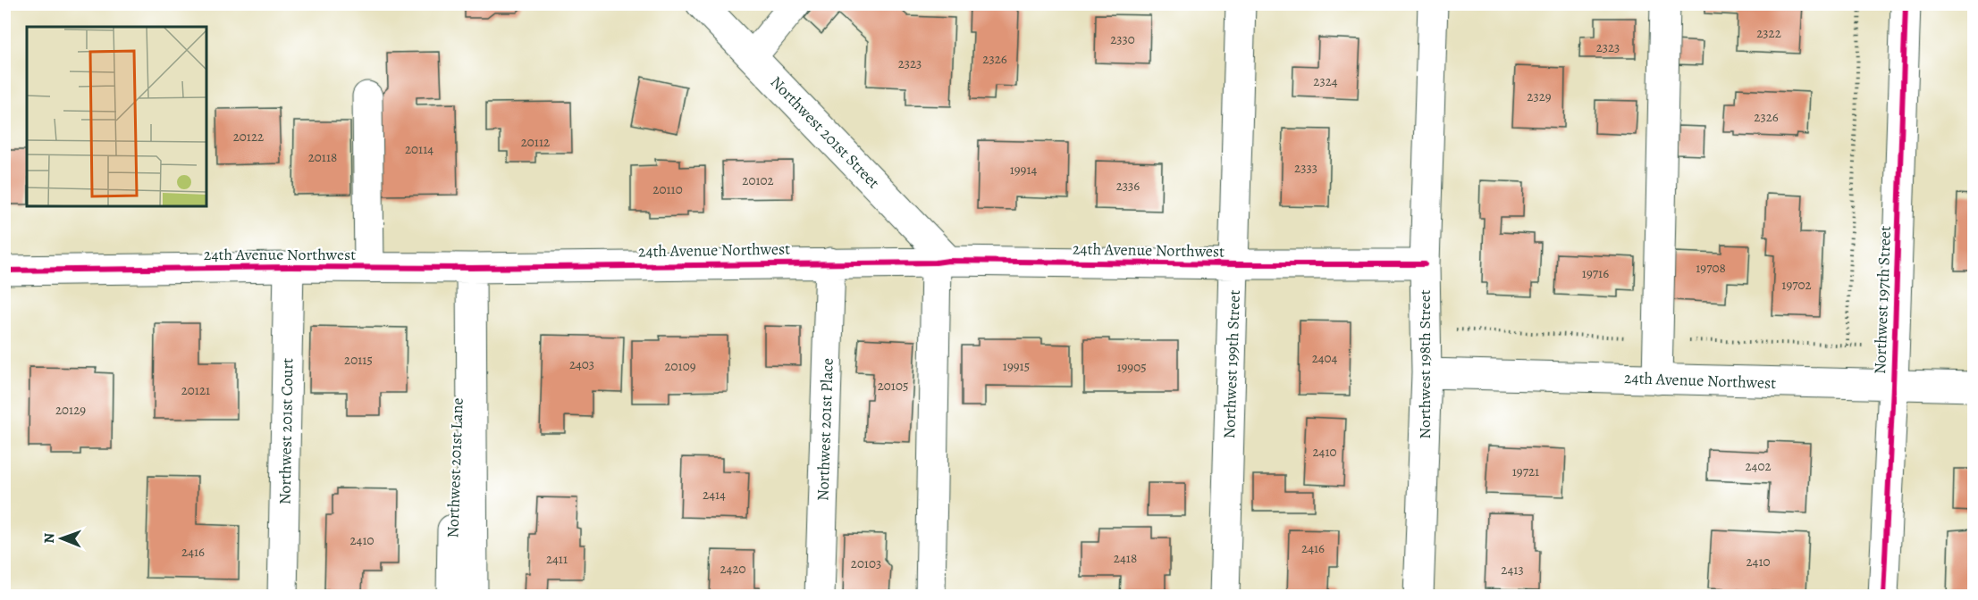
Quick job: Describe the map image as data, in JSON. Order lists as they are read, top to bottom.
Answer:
{
  "streets": {
    "street": [
      "Northwest 201st Street",
      "24th Avenue Northwest",
      "Northwest 197th Street",
      "Northwest 199th Street",
      "Northwest 198th Street",
      "Northwest 201st Place",
      "Northwest 201st Court",
      "Northwest 201st Lane"
    ]
  },
  "crossings": [
    ["Northwest 201st Street", "24th Avenue Northwest"],
    ["24th Avenue Northwest", "Northwest 197th Street"],
    ["24th Avenue Northwest", "Northwest 199th Street"],
    ["24th Avenue Northwest", "Northwest 198th Street"],
    ["24th Avenue Northwest", "Northwest 201st Place"],
    ["24th Avenue Northwest", "Northwest 201st Court"],
    ["24th Avenue Northwest", "Northwest 201st Lane"]
  ],
  "house_numbers": [
    "2322",
    "2330",
    "2323",
    "2326",
    "2323",
    "2324",
    "2329",
    "2326",
    "20122",
    "20112",
    "20114",
    "20118",
    "2333",
    "19914",
    "20102",
    "2336",
    "20110",
    "19708",
    "19716",
    "19702",
    "2404",
    "20115",
    "2403",
    "20109",
    "19915",
    "19905",
    "20105",
    "20121",
    "20129",
    "2410",
    "2402",
    "19721",
    "2414",
    "2410",
    "2416",
    "2416",
    "2418",
    "2411",
    "2410",
    "20103",
    "2420",
    "2413"
  ],
  "north": "left"
}
